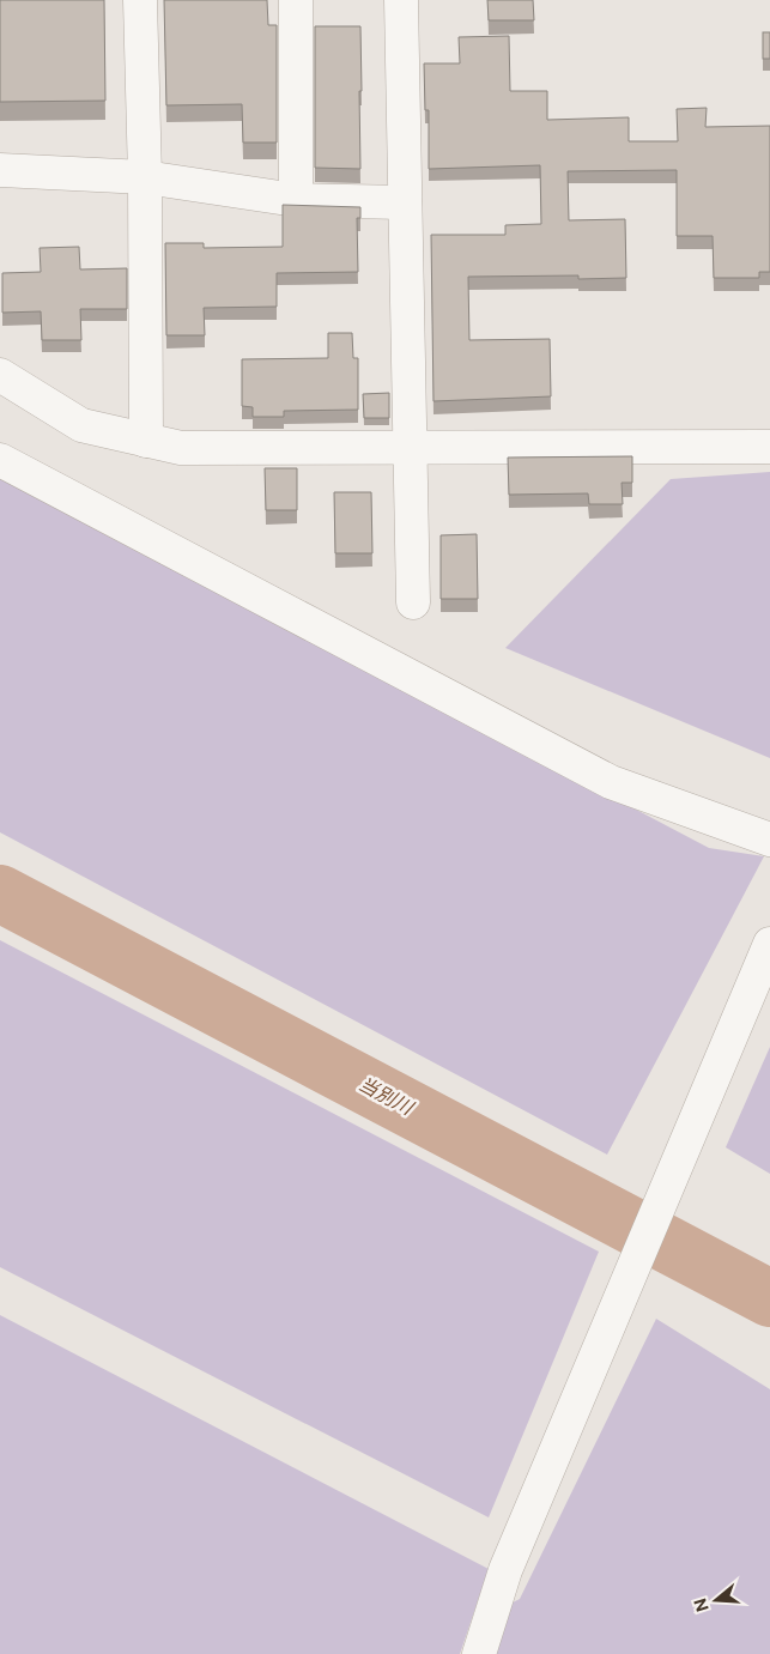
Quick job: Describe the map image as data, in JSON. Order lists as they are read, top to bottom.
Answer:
{
  "water": ["当別川"],
  "north": "left"
}
